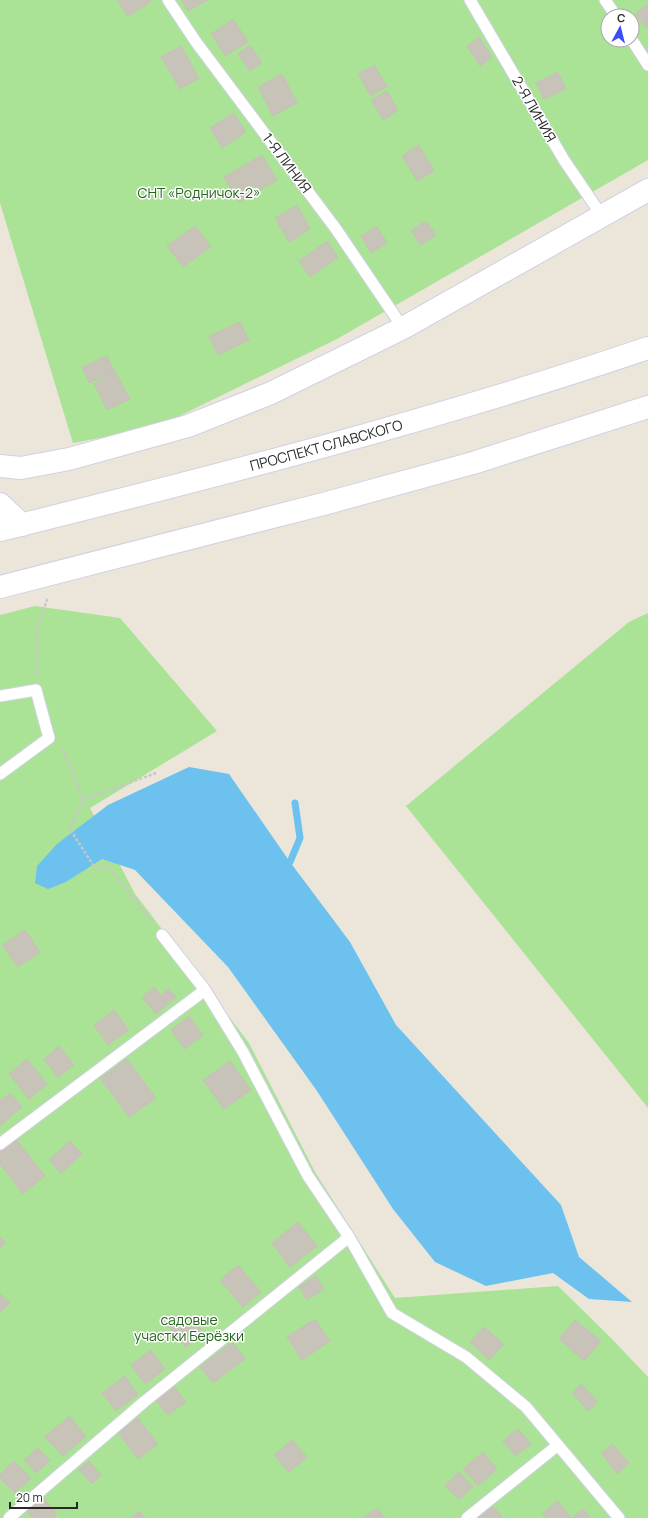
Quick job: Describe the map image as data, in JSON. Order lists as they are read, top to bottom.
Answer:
{
  "streets": {
    "main road": ["ПРОСПЕКТ СЛАВСКОГО"],
    "lane": ["2-Я ЛИНИЯ", "1-Я ЛИНИЯ"]
  },
  "parks": ["СНТ «Родничок-2»", "садовые участки Берёзки"],
  "scale_bar": "20 m",
  "north": "top"
}
